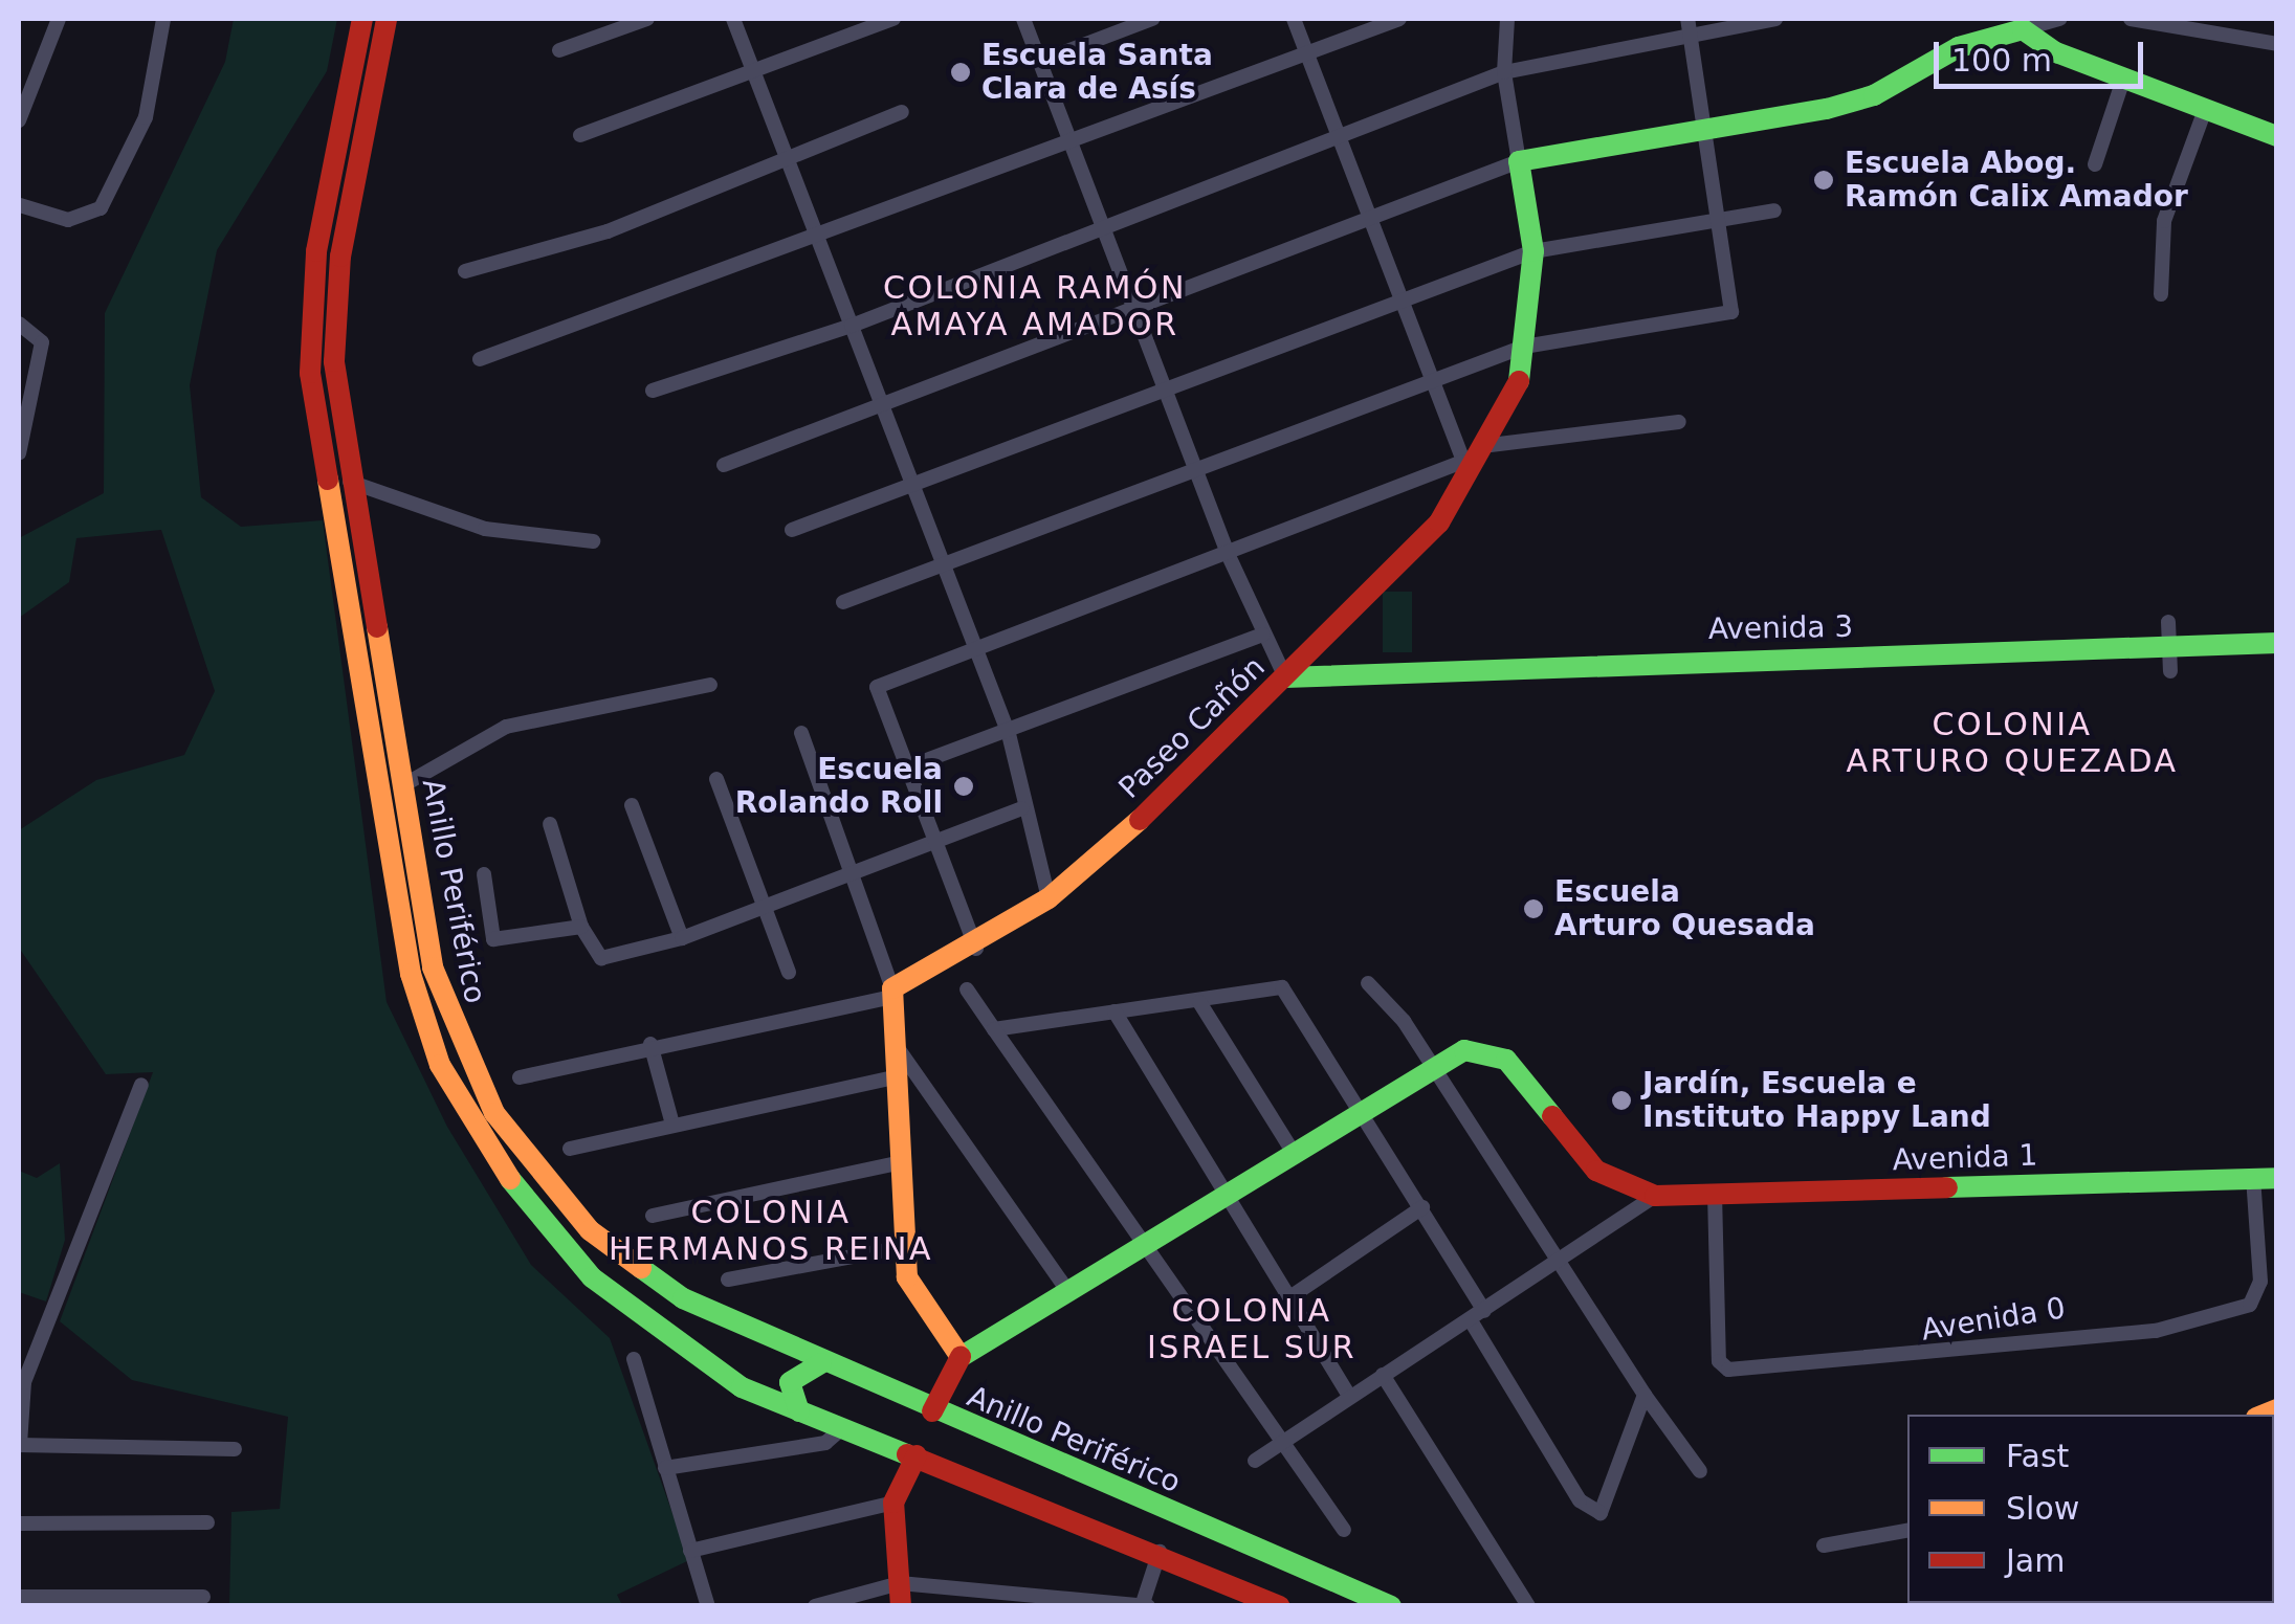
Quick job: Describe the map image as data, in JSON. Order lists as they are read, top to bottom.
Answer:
{
  "streets": {
    "main road": [
      "Avenida 3",
      "Paseo Cañón",
      "Anillo Periférico",
      "Avenida 1"
    ],
    "street": ["Avenida 0"]
  },
  "crossings": [
    ["Avenida 3", "Paseo Cañón"],
    ["Avenida 1", "Avenida 0"]
  ],
  "districts": [
    "COLONIA RAMÓN AMAYA AMADOR",
    "COLONIA ARTURO QUEZADA",
    "COLONIA HERMANOS REINA",
    "COLONIA ISRAEL SUR"
  ],
  "places": [
    "Escuela Santa Clara de Asís",
    "Escuela Abog. Ramón Calix Amador",
    "Escuela Rolando Roll",
    "Escuela Arturo Quesada",
    "Jardín, Escuela e Instituto Happy Land"
  ],
  "legend": ["Fast", "Slow", "Jam"],
  "scale_bar": "100 m"
}
